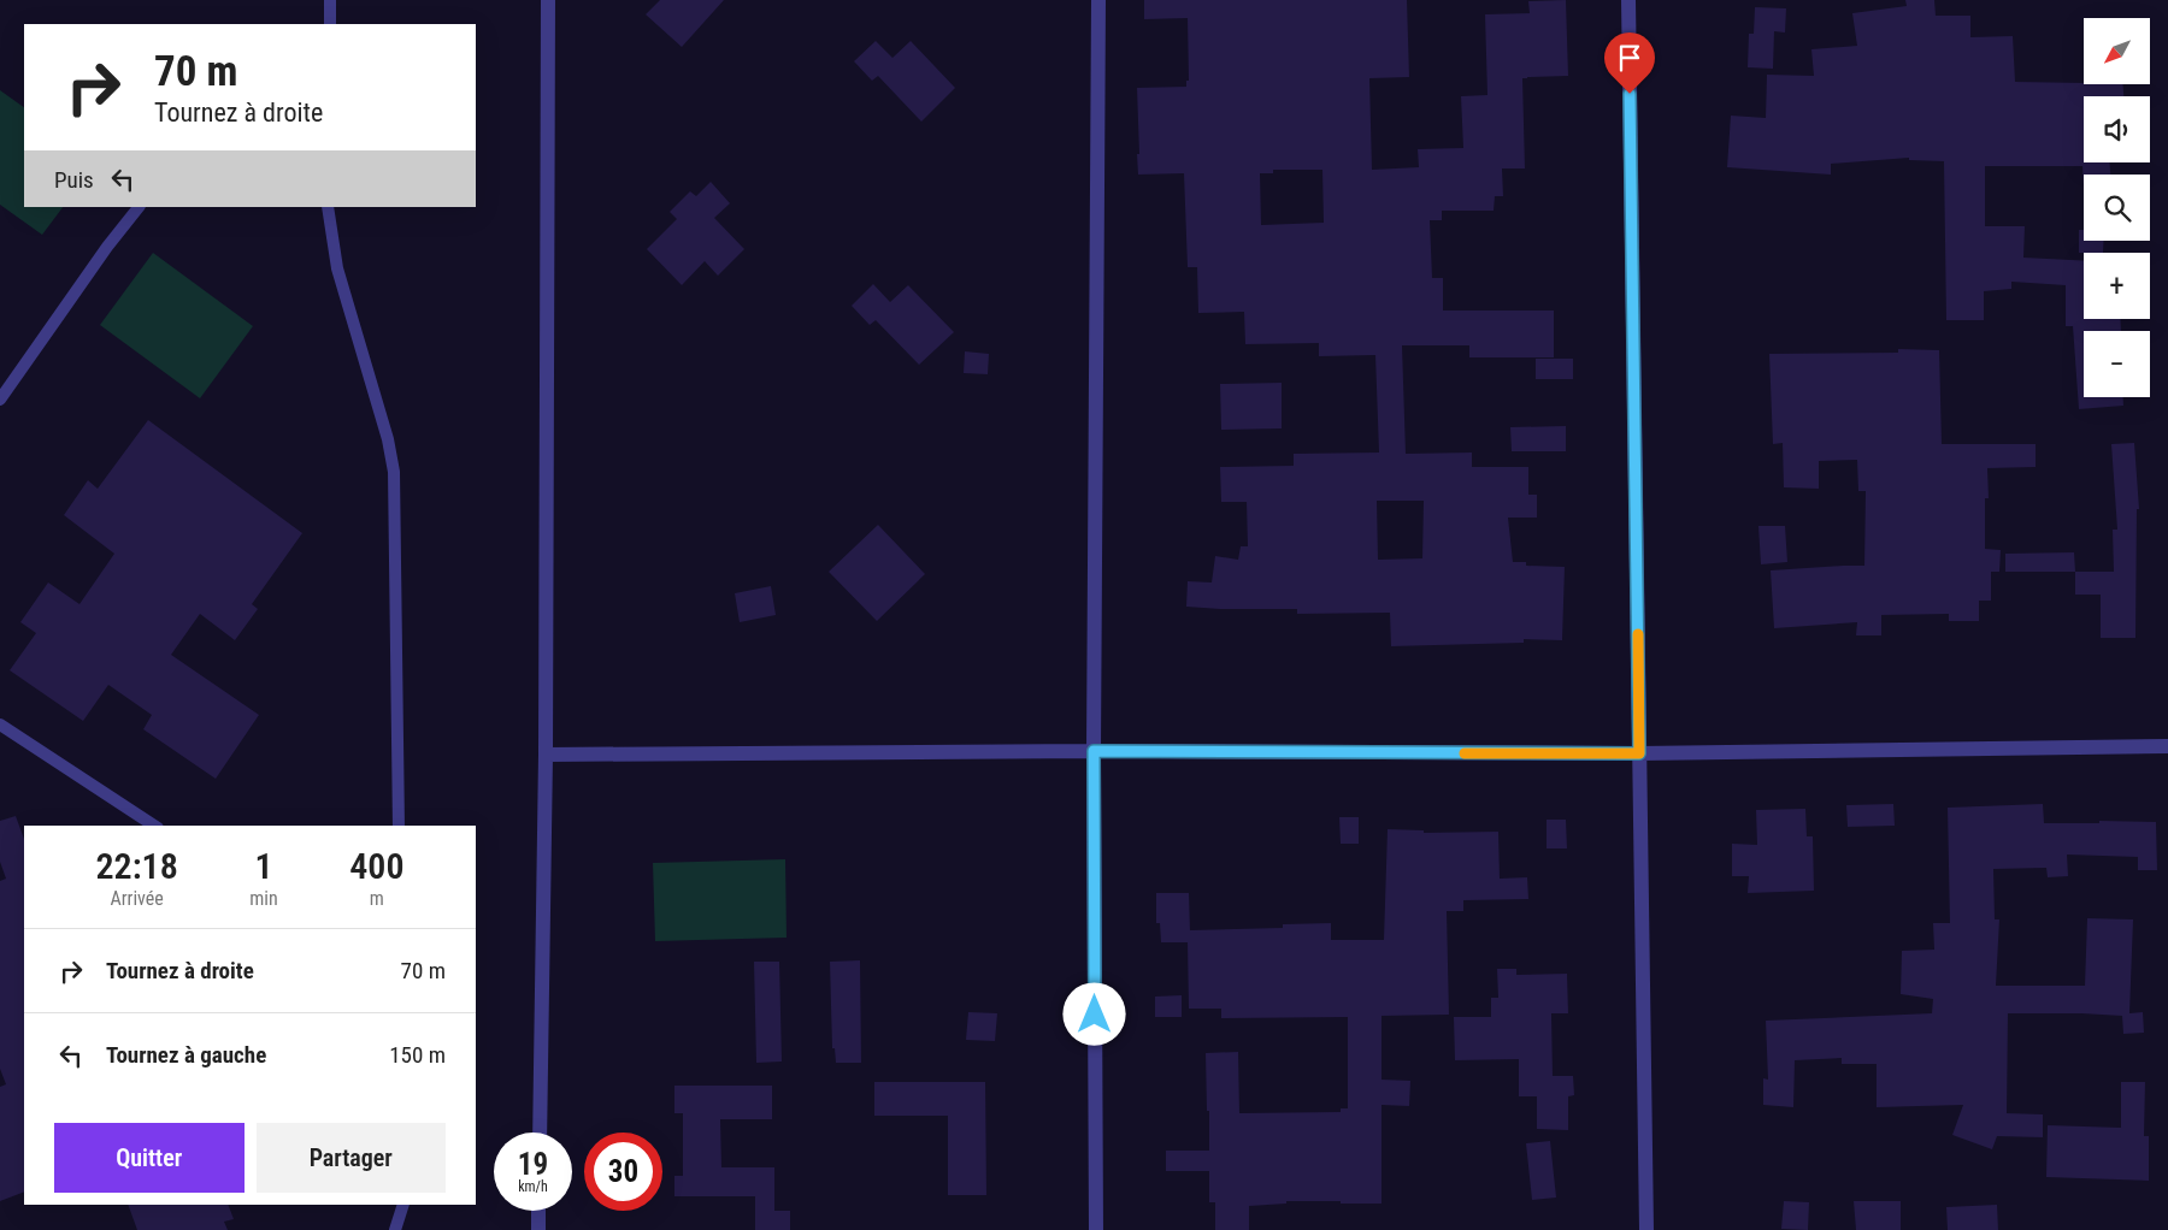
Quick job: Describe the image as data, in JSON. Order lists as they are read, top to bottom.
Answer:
{
  "north": "bottom left",
  "page": {
    "map_buttons": ["+", "−"],
    "turn": ["70 m", "Tournez à droite"],
    "then": "Puis",
    "eta": [
      "22:18",
      "Arrivée",
      "1",
      "min",
      "400",
      "m"
    ],
    "list": [
      {
        "name": "Tournez à droite",
        "value": "70 m"
      },
      {
        "name": "Tournez à gauche",
        "value": "150 m"
      }
    ],
    "buttons": ["Quitter", "Partager"],
    "speed": "19 km/h",
    "limit": "30"
  }
}
